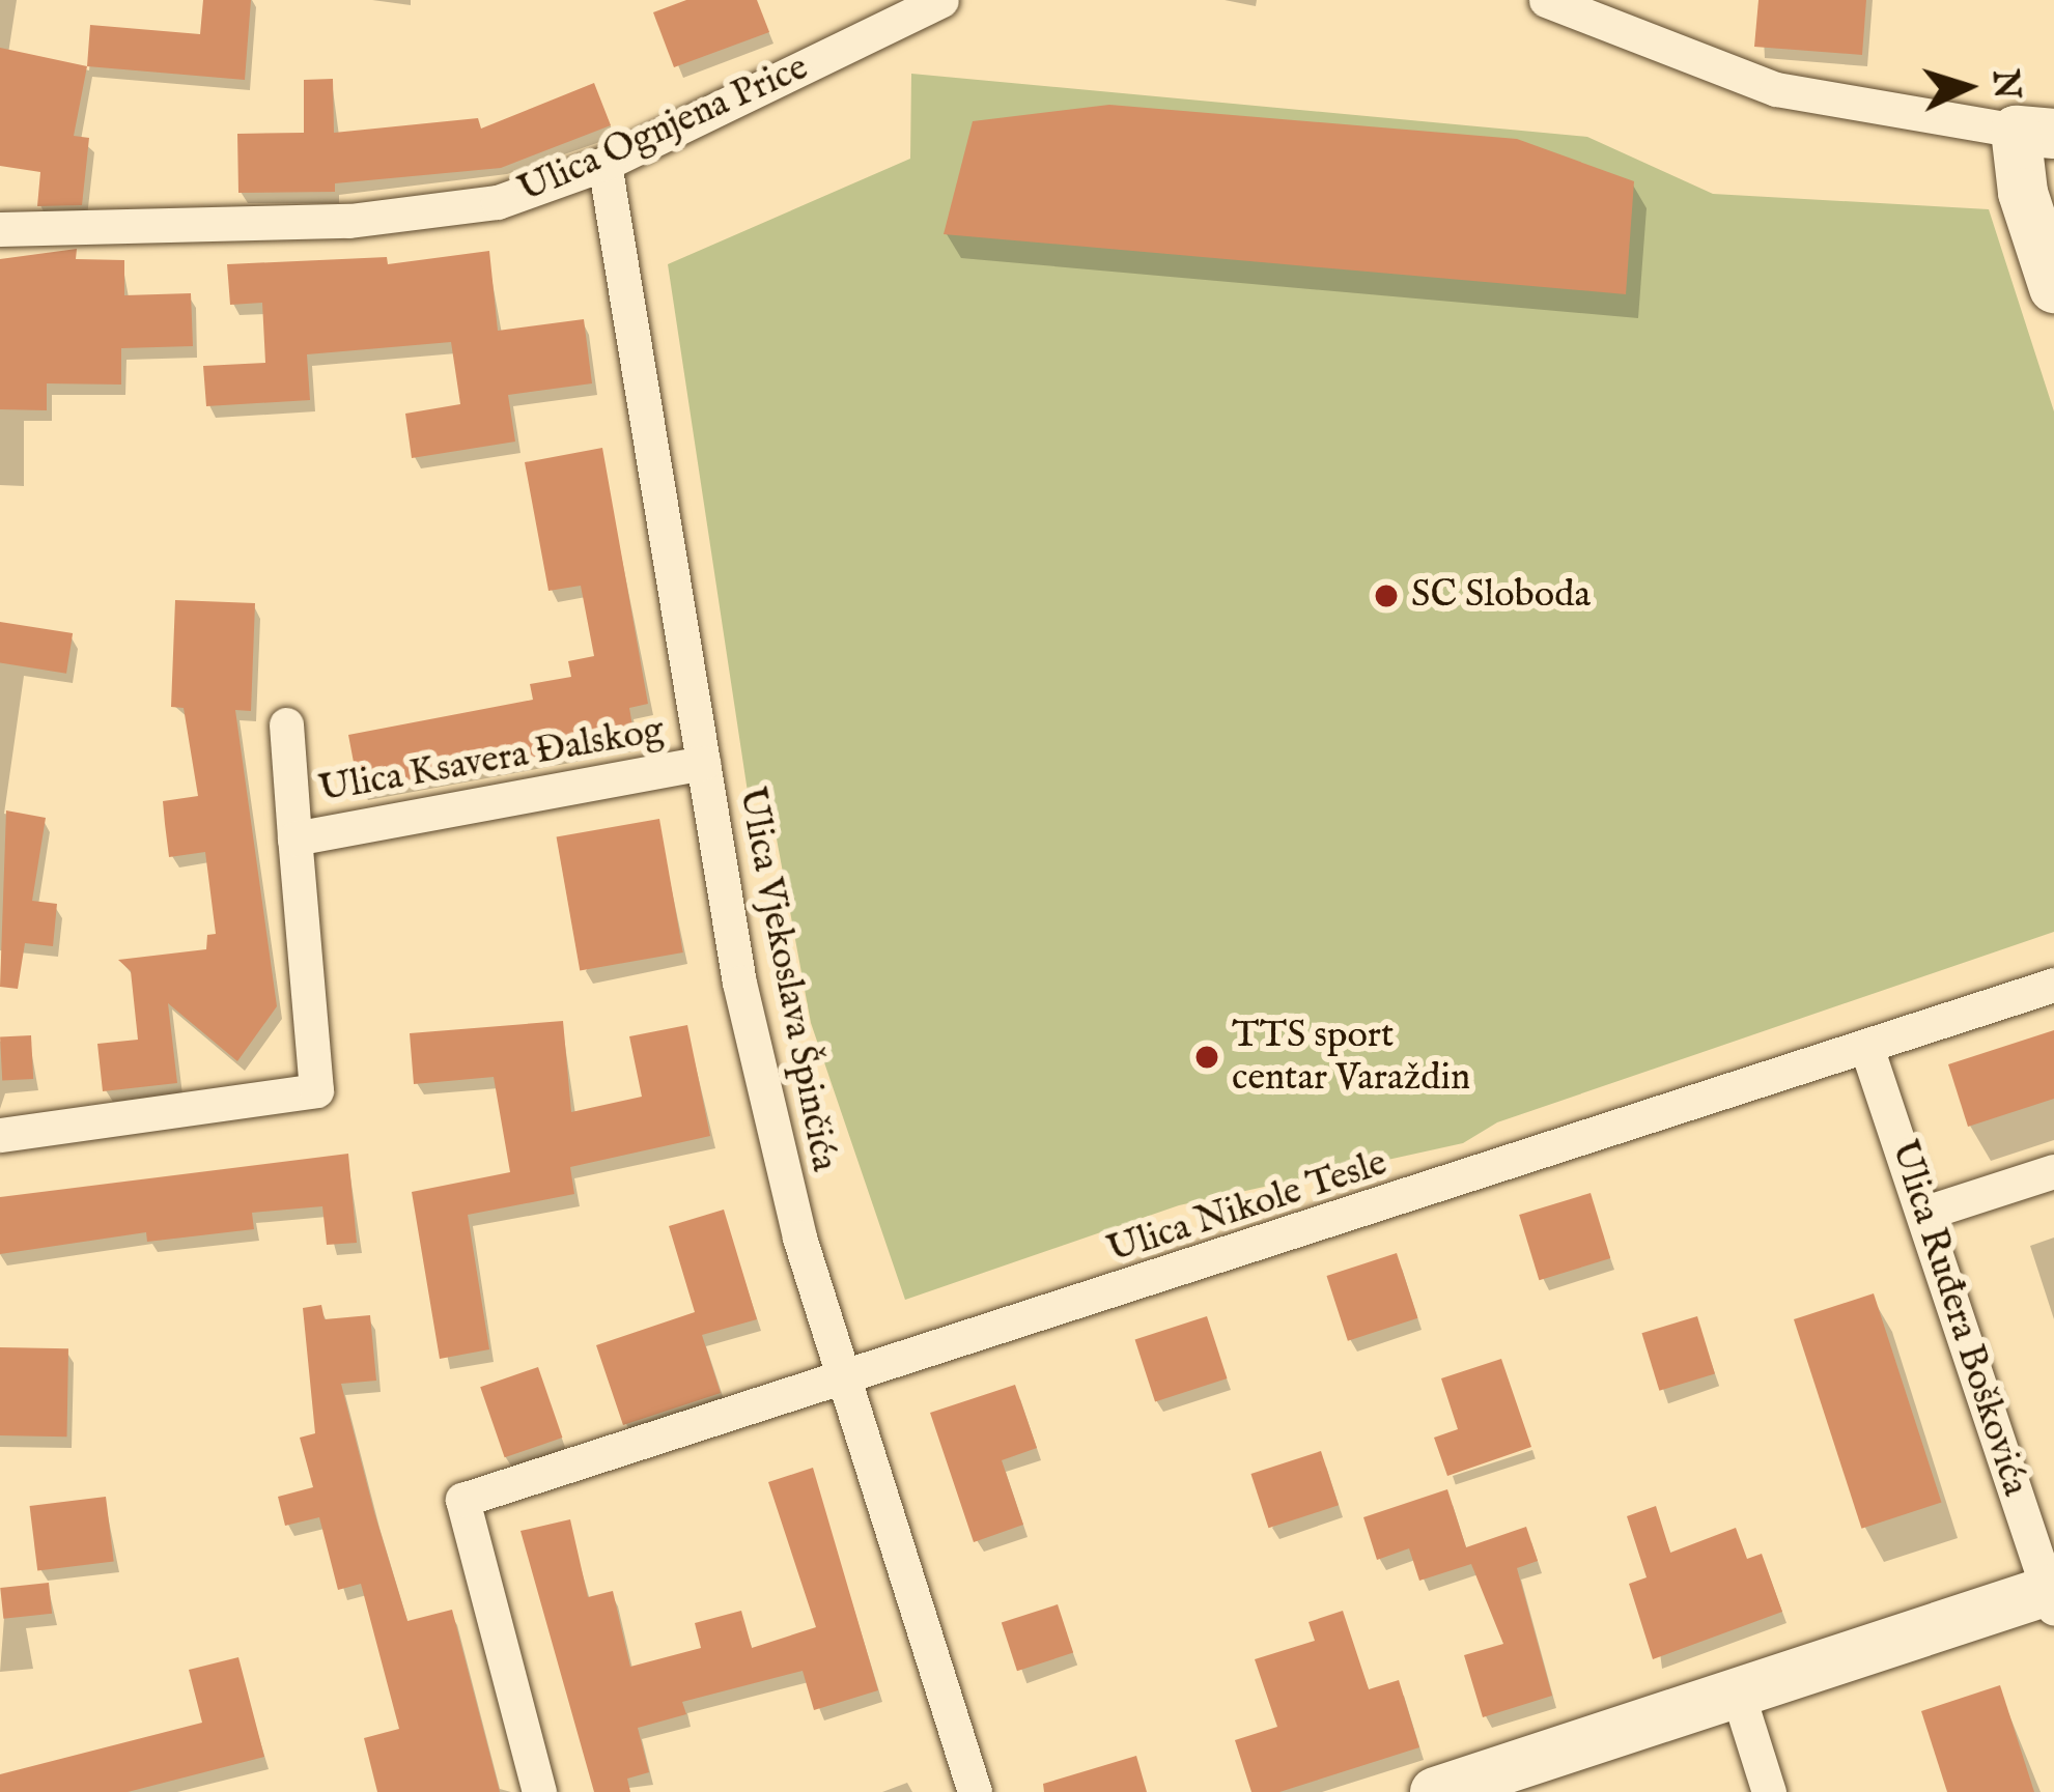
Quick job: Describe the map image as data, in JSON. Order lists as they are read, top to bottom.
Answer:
{
  "streets": {
    "street": [
      "Ulica Ognjena Price",
      "Ulica Ksavera Đalskog",
      "Ulica Vjekoslava Špinčića",
      "Ulica Nikole Tesle",
      "Ulica Ruđera Boškovića"
    ]
  },
  "crossings": [
    ["Ulica Ognjena Price", "Ulica Vjekoslava Špinčića"],
    ["Ulica Ksavera Đalskog", "Ulica Vjekoslava Špinčića"],
    ["Ulica Vjekoslava Špinčića", "Ulica Nikole Tesle"],
    ["Ulica Nikole Tesle", "Ulica Ruđera Boškovića"]
  ],
  "places": ["SC Sloboda", "TTS sport centar Varaždin"],
  "north": "right"
}
